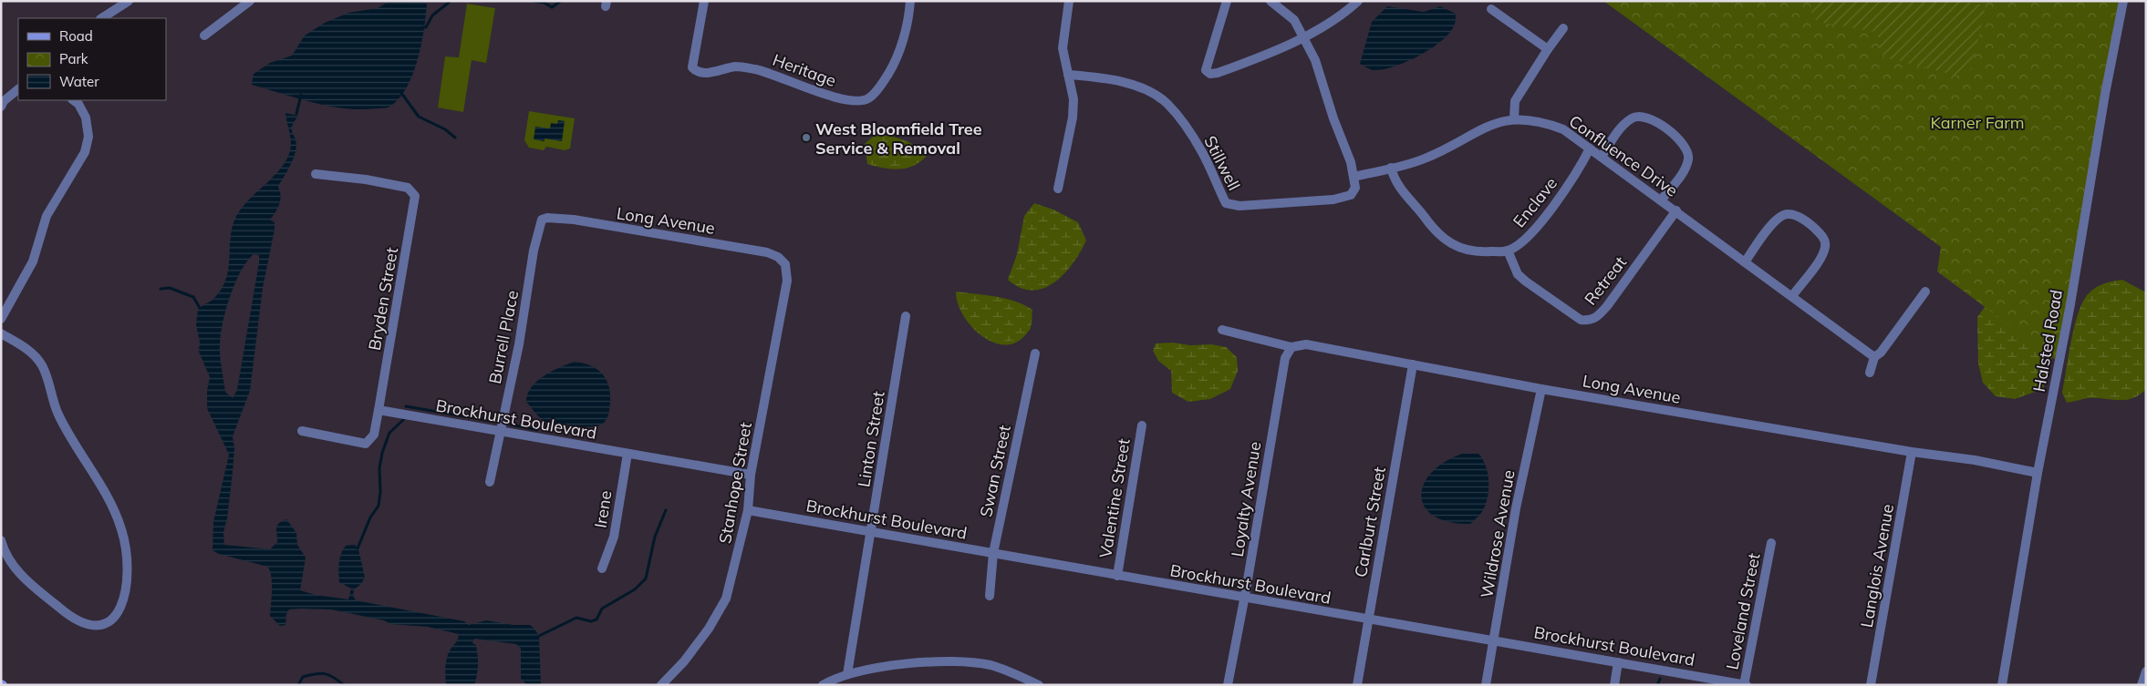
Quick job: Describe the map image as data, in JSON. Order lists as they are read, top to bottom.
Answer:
{
  "streets": {
    "street": [
      "Heritage",
      "Confluence Drive",
      "Stillwell",
      "Enclave",
      "Long Avenue",
      "Retreat",
      "Bryden Street",
      "Burrell Place",
      "Halsted Road",
      "Brockhurst Boulevard",
      "Linton Street",
      "Swan Street",
      "Stanhope Street",
      "Valentine Street",
      "Loyalty Avenue",
      "Irene",
      "Carlburt Street",
      "Wildrose Avenue",
      "Langlois Avenue",
      "Loveland Street"
    ]
  },
  "crossings": [
    ["Confluence Drive", "Stillwell"],
    ["Confluence Drive", "Enclave"],
    ["Confluence Drive", "Retreat"],
    ["Enclave", "Retreat"],
    ["Long Avenue", "Burrell Place"],
    ["Long Avenue", "Halsted Road"],
    ["Long Avenue", "Stanhope Street"],
    ["Long Avenue", "Loyalty Avenue"],
    ["Long Avenue", "Carlburt Street"],
    ["Long Avenue", "Wildrose Avenue"],
    ["Long Avenue", "Langlois Avenue"],
    ["Bryden Street", "Brockhurst Boulevard"],
    ["Burrell Place", "Brockhurst Boulevard"],
    ["Brockhurst Boulevard", "Linton Street"],
    ["Brockhurst Boulevard", "Swan Street"],
    ["Brockhurst Boulevard", "Stanhope Street"],
    ["Brockhurst Boulevard", "Valentine Street"],
    ["Brockhurst Boulevard", "Loyalty Avenue"],
    ["Brockhurst Boulevard", "Irene"],
    ["Brockhurst Boulevard", "Carlburt Street"],
    ["Brockhurst Boulevard", "Wildrose Avenue"],
    ["Brockhurst Boulevard", "Loveland Street"]
  ],
  "parks": ["Karner Farm"],
  "places": ["West Bloomfield Tree Service & Removal"],
  "legend": ["Road", "Park", "Water"]
}
